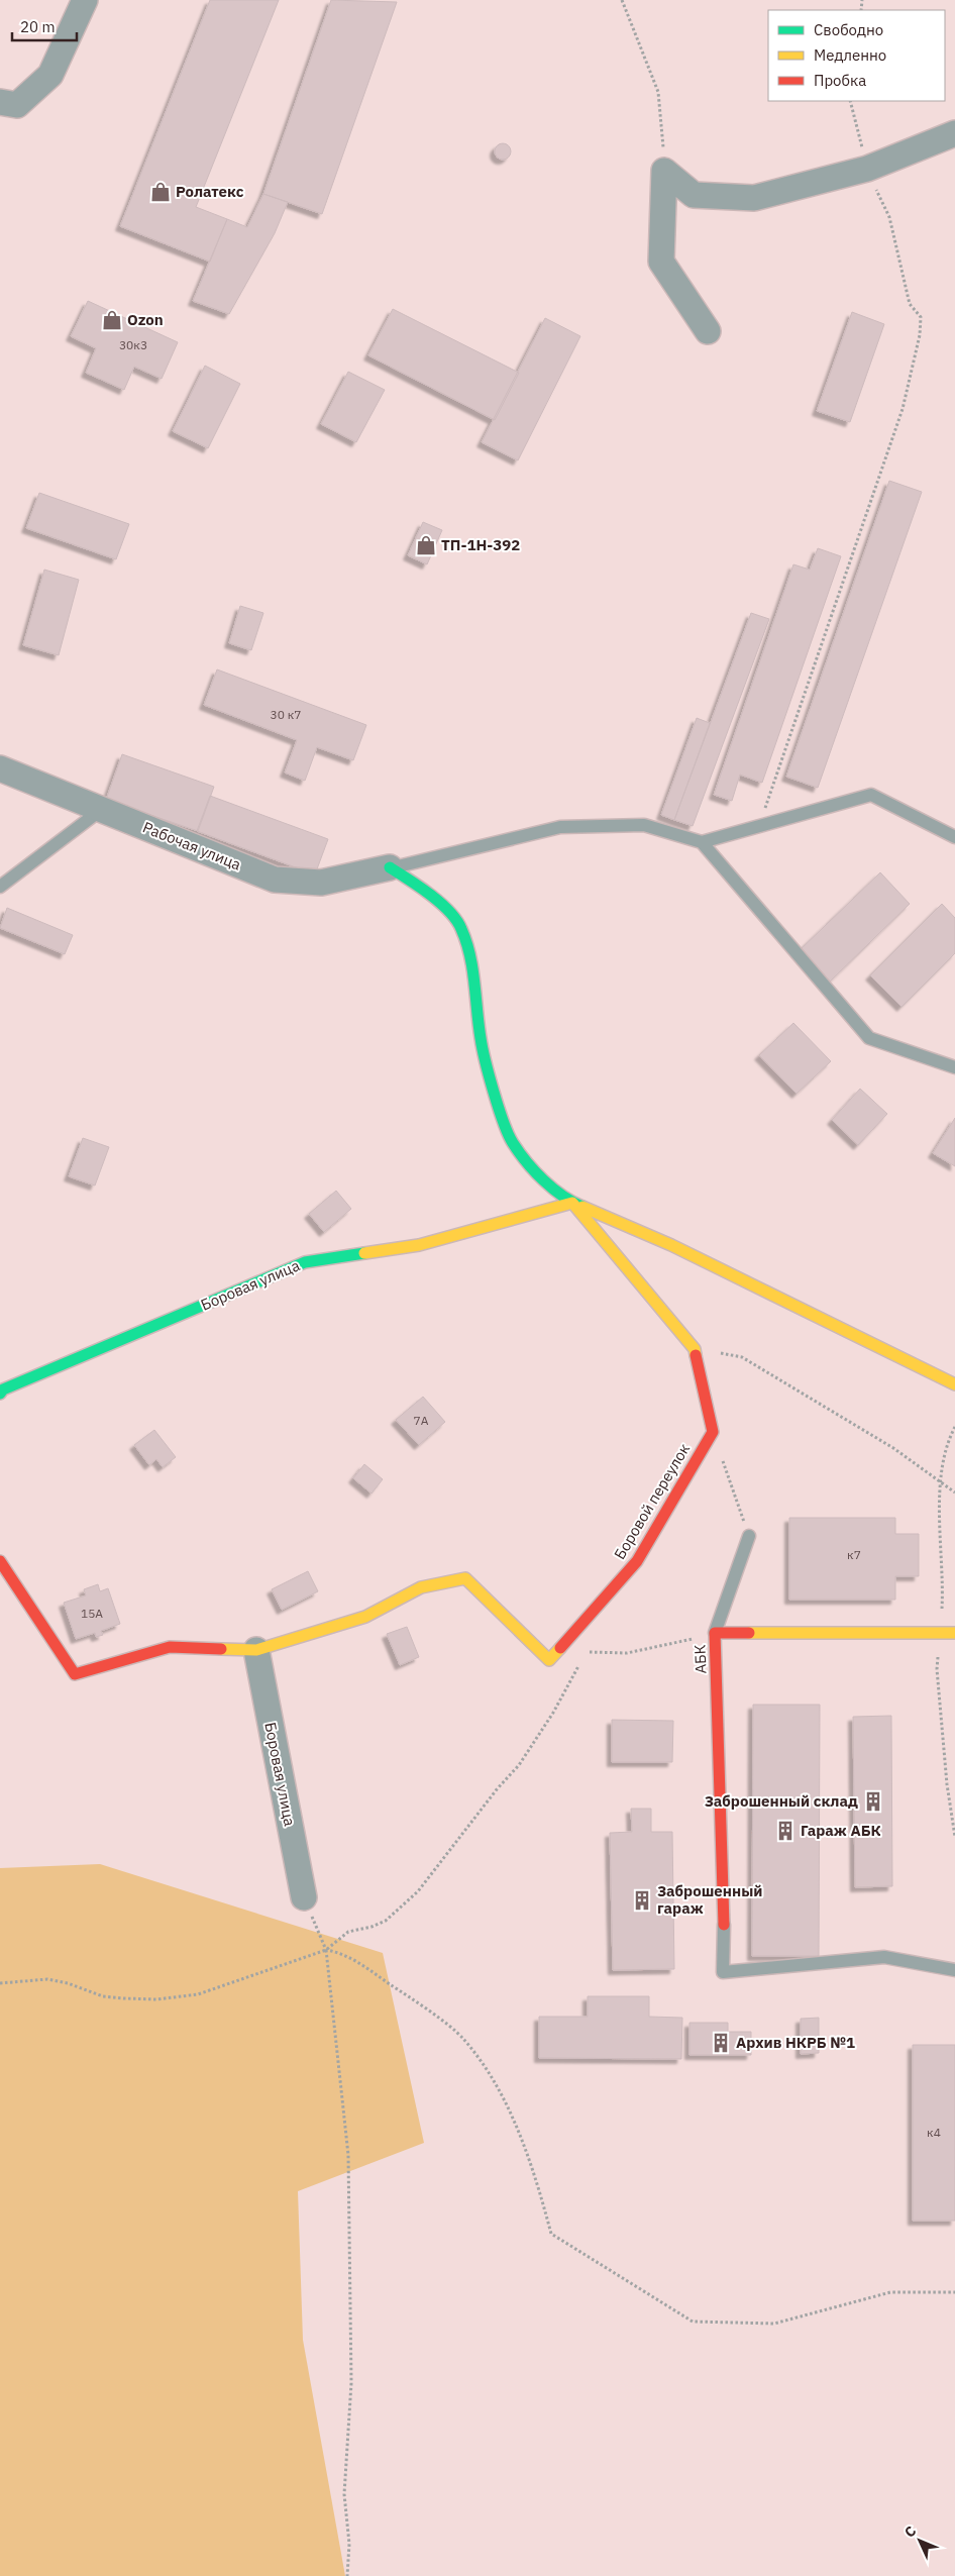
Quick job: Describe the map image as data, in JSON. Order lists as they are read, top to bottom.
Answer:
{
  "streets": {
    "street": [
      "Рабочая улица",
      "Боровая улица",
      "Боровой переулок",
      "АБК"
    ]
  },
  "crossings": [
    ["Боровая улица", "Боровой переулок"]
  ],
  "places": {
    "shop": ["Ролатекс", "Ozon", "ТП-1Н-392"],
    "building": [
      "Заброшенный склад",
      "Гараж АБК",
      "Заброшенный гараж",
      "Архив НКРБ №1"
    ]
  },
  "house_numbers": [
    "30к3",
    "30 к7",
    "7А",
    "к7",
    "15А",
    "к4"
  ],
  "legend": ["Свободно", "Медленно", "Пробка"],
  "scale_bar": "20 m",
  "north": "top left"
}
